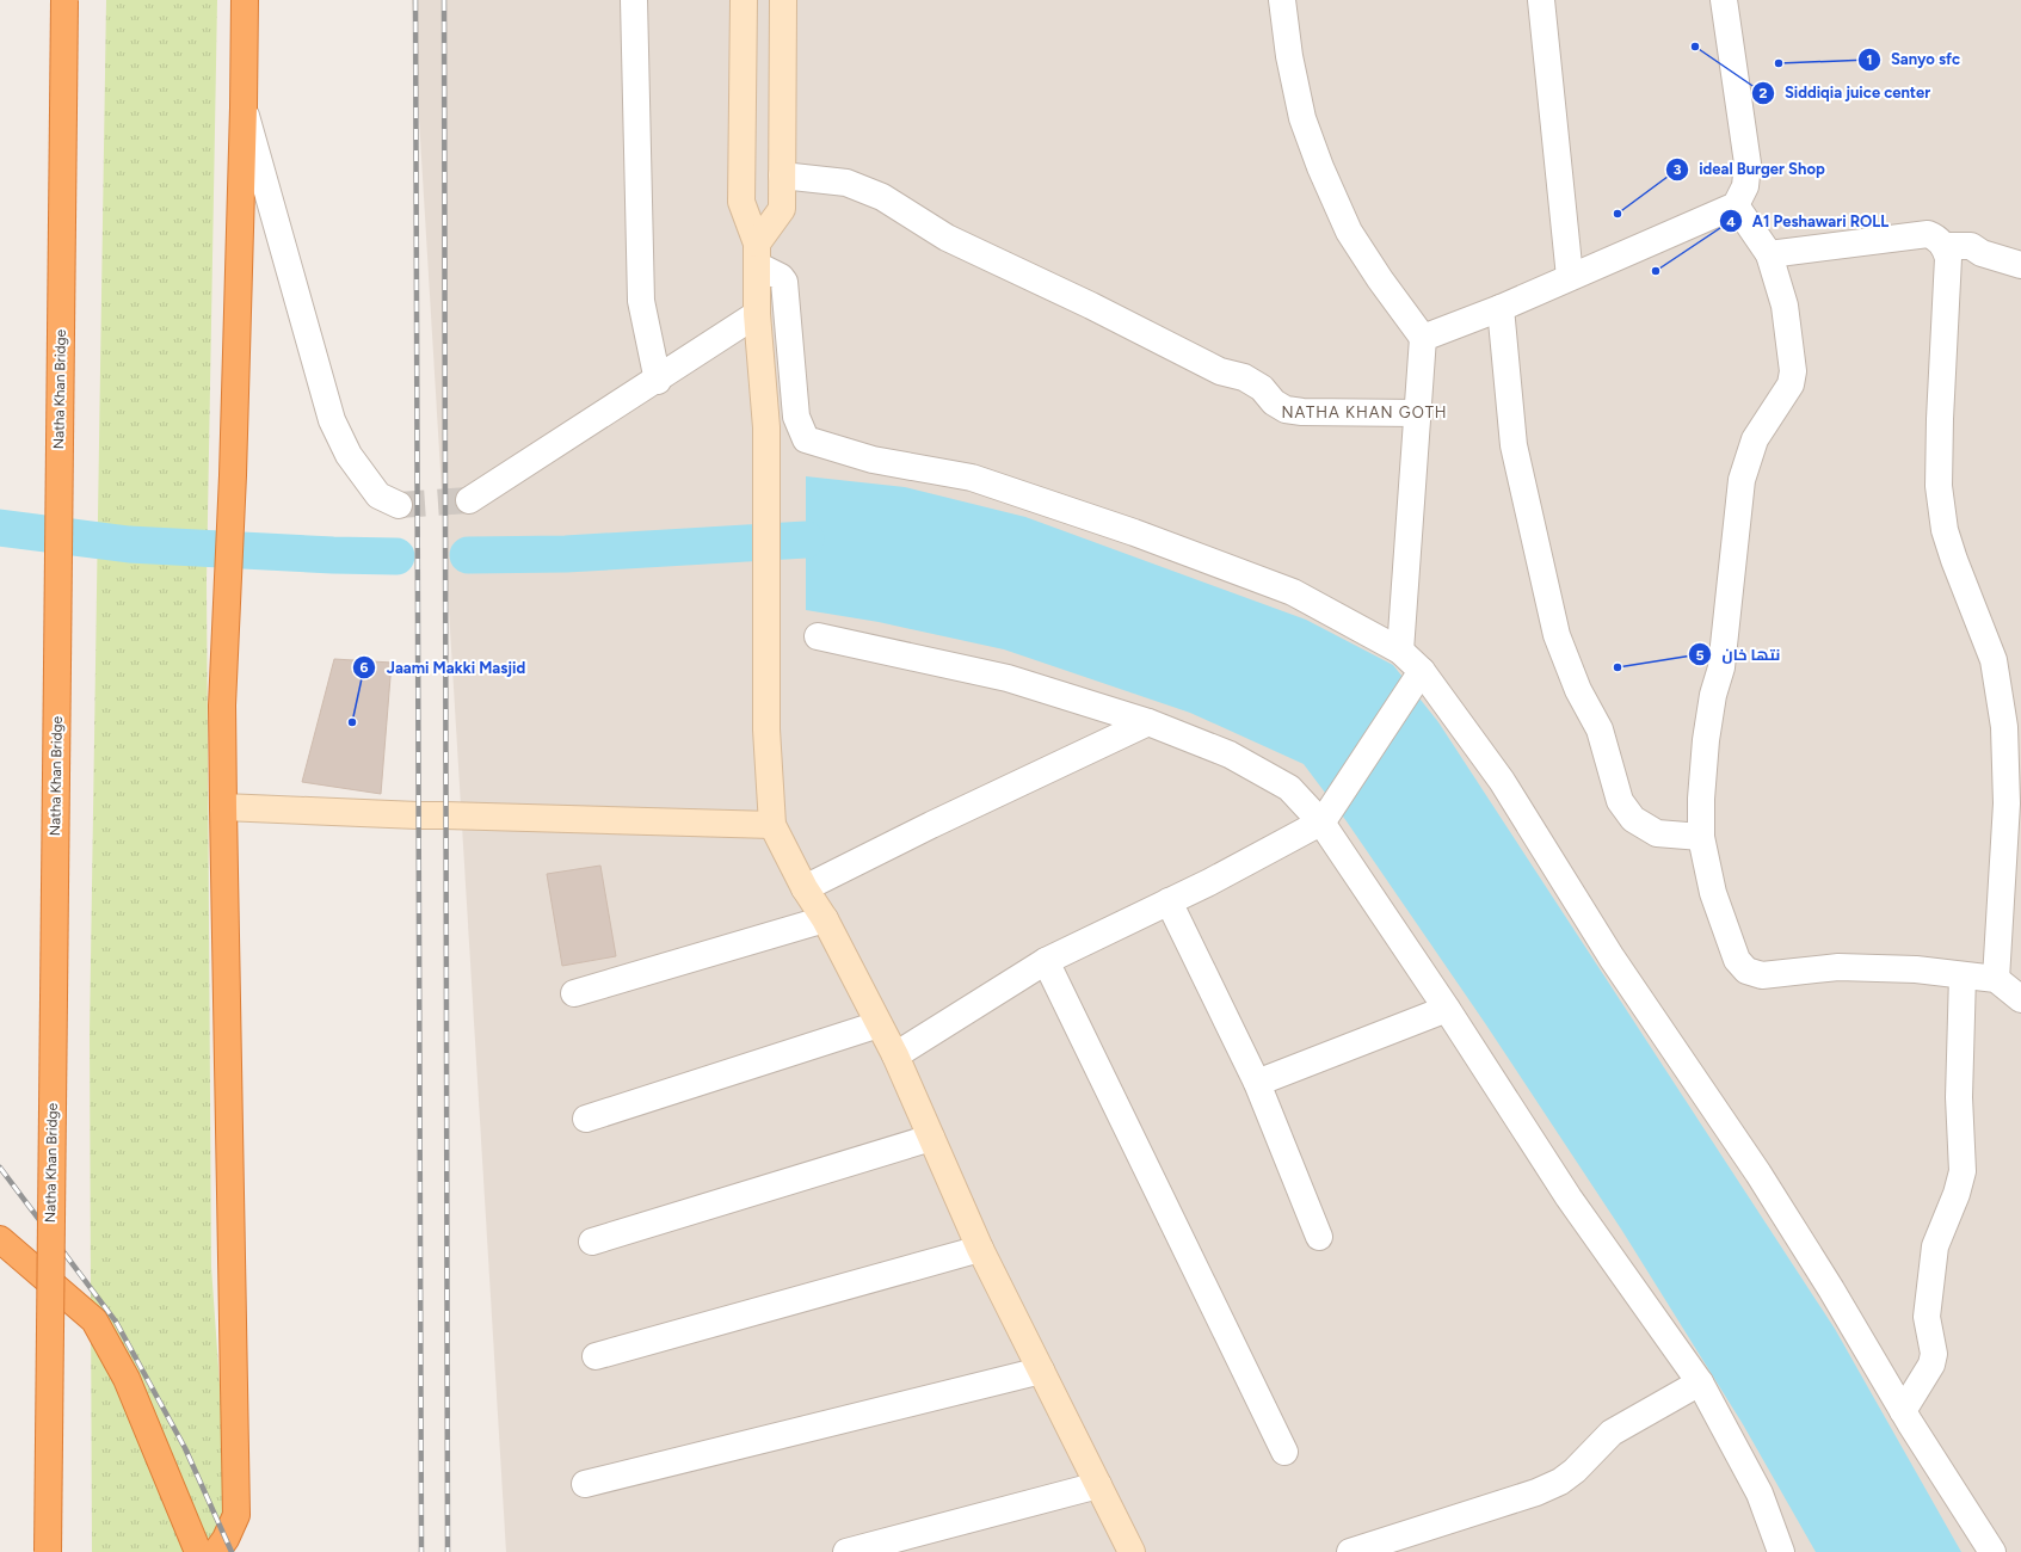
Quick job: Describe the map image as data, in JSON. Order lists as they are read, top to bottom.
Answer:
{
  "streets": {
    "highway": ["Natha Khan Bridge"]
  },
  "districts": ["NATHA KHAN GOTH"],
  "places": [
    "Siddiqia juice center",
    "Sanyo sfc",
    "ideal Burger Shop",
    "A1 Peshawari ROLL",
    "نتھا خان",
    "Jaami Makki Masjid"
  ]
}
